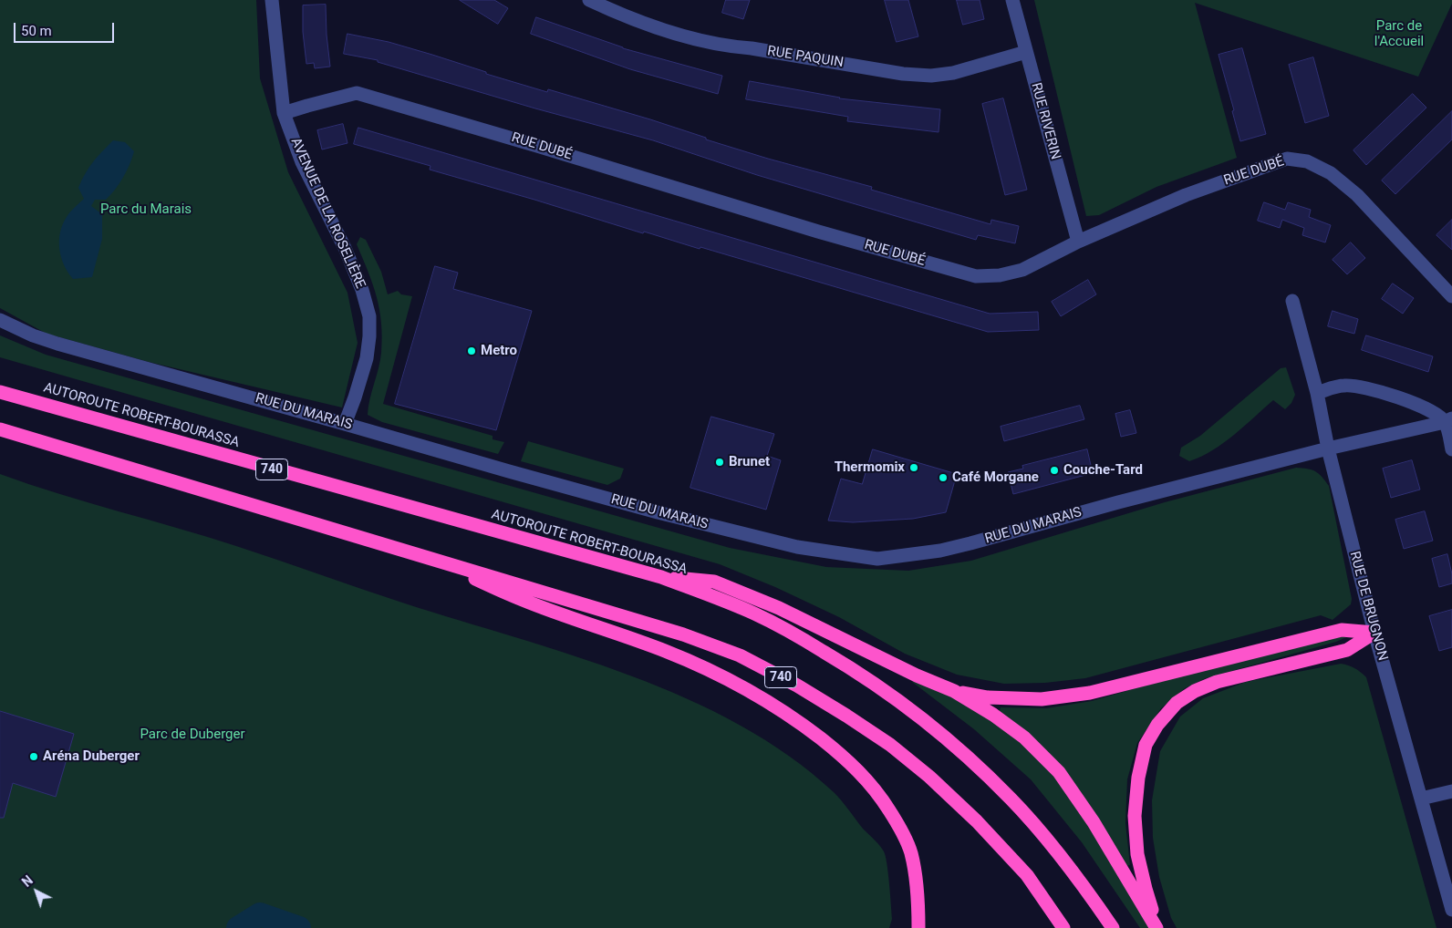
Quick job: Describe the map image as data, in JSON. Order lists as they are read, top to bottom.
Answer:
{
  "streets": {
    "highway": ["AUTOROUTE ROBERT-BOURASSA", "740"],
    "street": [
      "RUE PAQUIN",
      "RUE RIVERIN",
      "RUE DUBÉ",
      "AVENUE DE LA ROSELIÈRE",
      "RUE DU MARAIS",
      "RUE DE BRUGNON"
    ]
  },
  "crossings": [
    ["RUE PAQUIN", "RUE RIVERIN"],
    ["RUE RIVERIN", "RUE DUBÉ"],
    ["RUE DUBÉ", "AVENUE DE LA ROSELIÈRE"],
    ["AVENUE DE LA ROSELIÈRE", "RUE DU MARAIS"],
    ["RUE DU MARAIS", "RUE DE BRUGNON"]
  ],
  "parks": ["Parc de l'Accueil", "Parc du Marais", "Parc de Duberger"],
  "places": [
    "Metro",
    "Brunet",
    "Thermomix",
    "Couche-Tard",
    "Café Morgane",
    "Aréna Duberger"
  ],
  "scale_bar": "50 m",
  "north": "top left"
}
